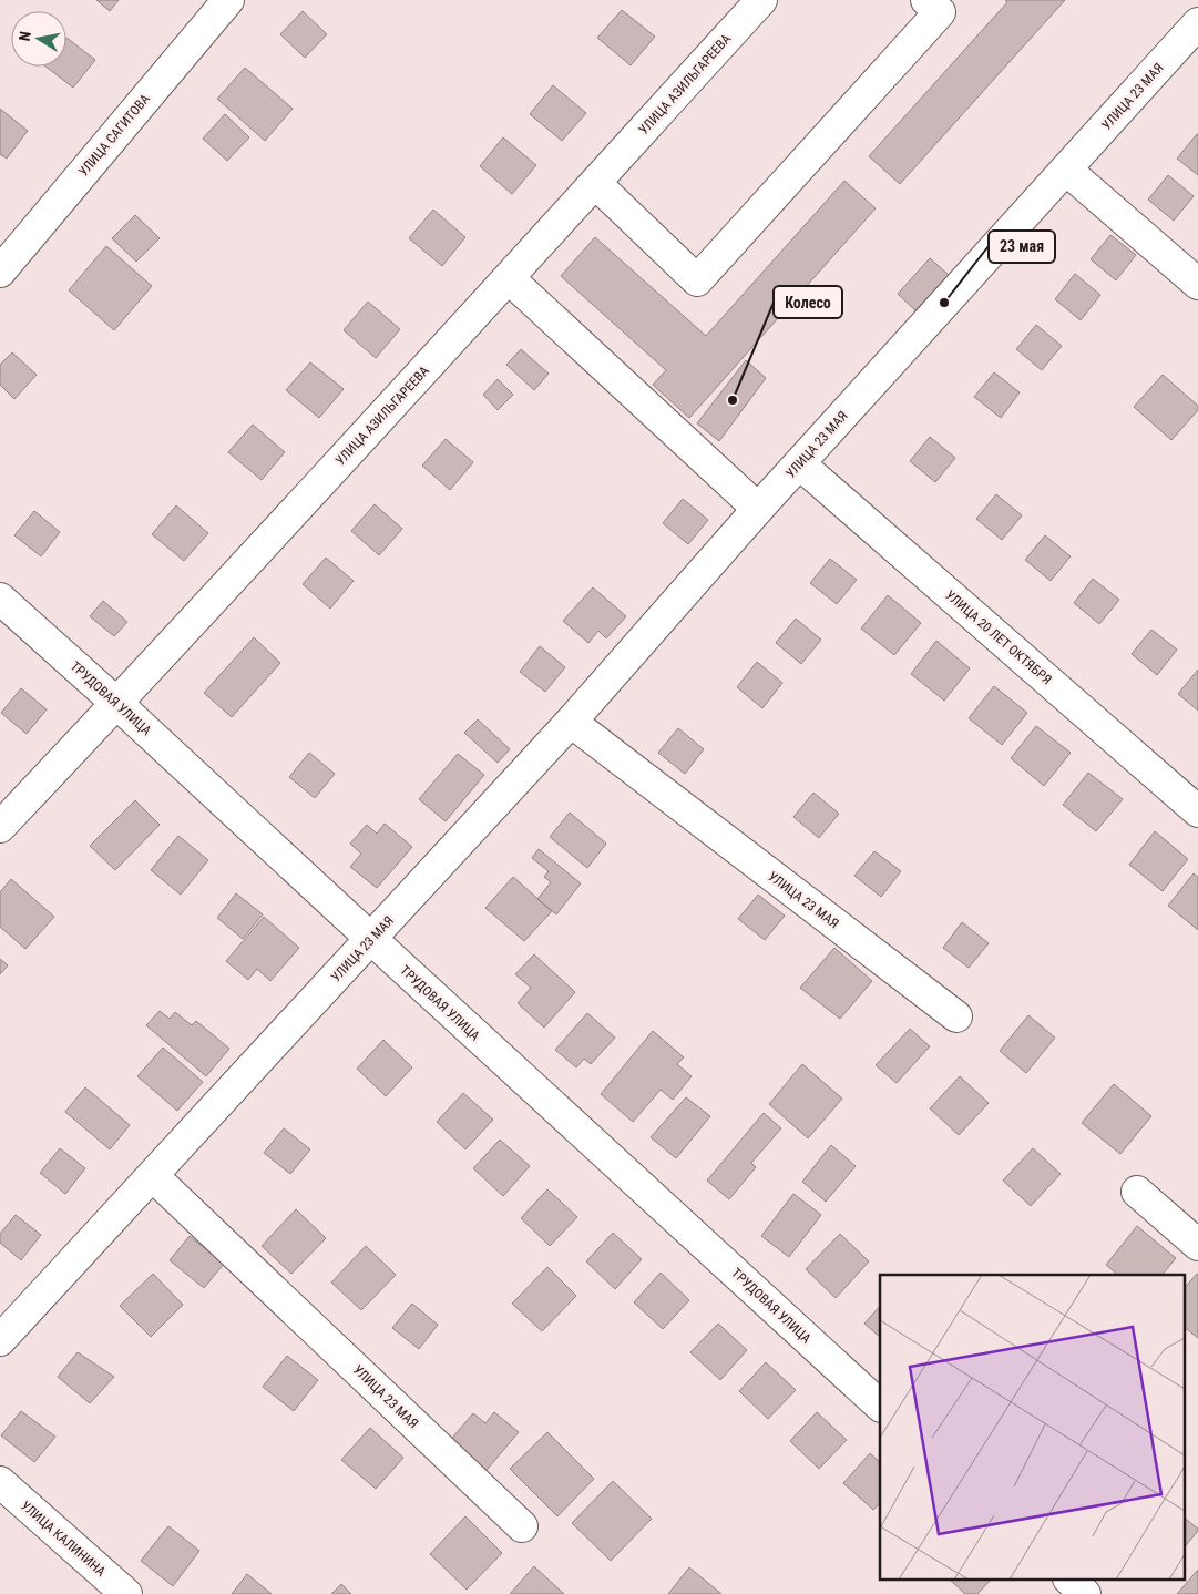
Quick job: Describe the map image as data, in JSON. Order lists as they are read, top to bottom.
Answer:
{
  "streets": {
    "street": [
      "УЛИЦА АЗИЛЬГАРЕЕВА",
      "УЛИЦА 23 МАЯ",
      "УЛИЦА САГИТОВА",
      "УЛИЦА 20 ЛЕТ ОКТЯБРЯ",
      "ТРУДОВАЯ УЛИЦА",
      "УЛИЦА КАЛИНИНА"
    ]
  },
  "crossings": [
    ["УЛИЦА АЗИЛЬГАРЕЕВА", "ТРУДОВАЯ УЛИЦА"],
    ["УЛИЦА 23 МАЯ", "УЛИЦА 20 ЛЕТ ОКТЯБРЯ"],
    ["УЛИЦА 23 МАЯ", "ТРУДОВАЯ УЛИЦА"]
  ],
  "places": ["23 мая", "Колесо"],
  "north": "left"
}
